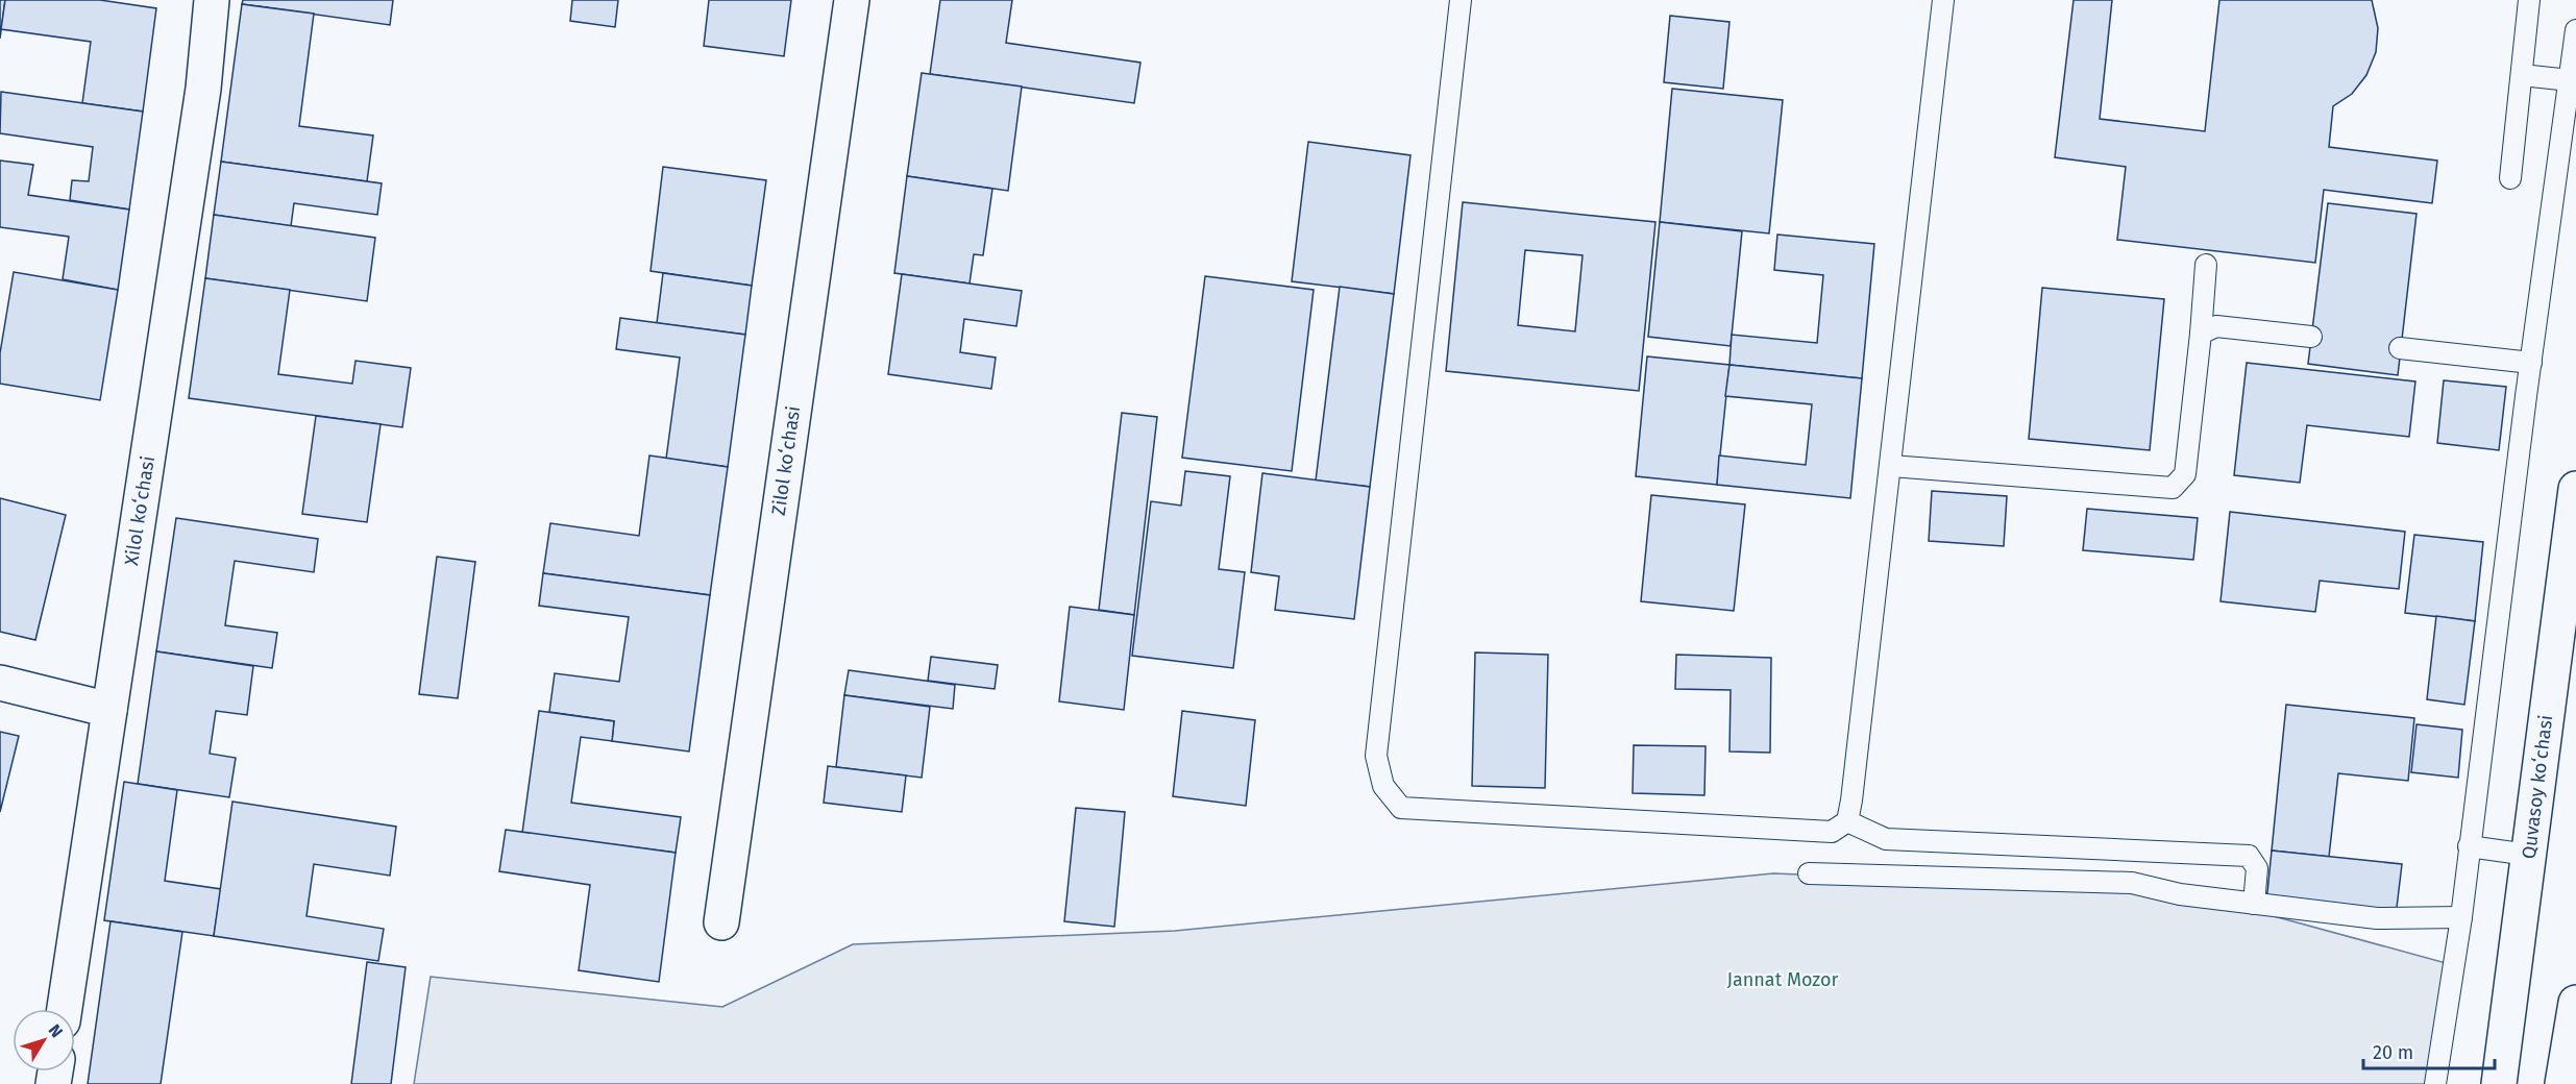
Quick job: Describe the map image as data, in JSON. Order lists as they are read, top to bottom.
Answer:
{
  "streets": {
    "street": ["Zilol koʻchasi", "Xilol koʻchasi", "Quvasoy koʻchasi"]
  },
  "parks": ["Jannat Mozor"],
  "scale_bar": "20 m",
  "north": "top right"
}
